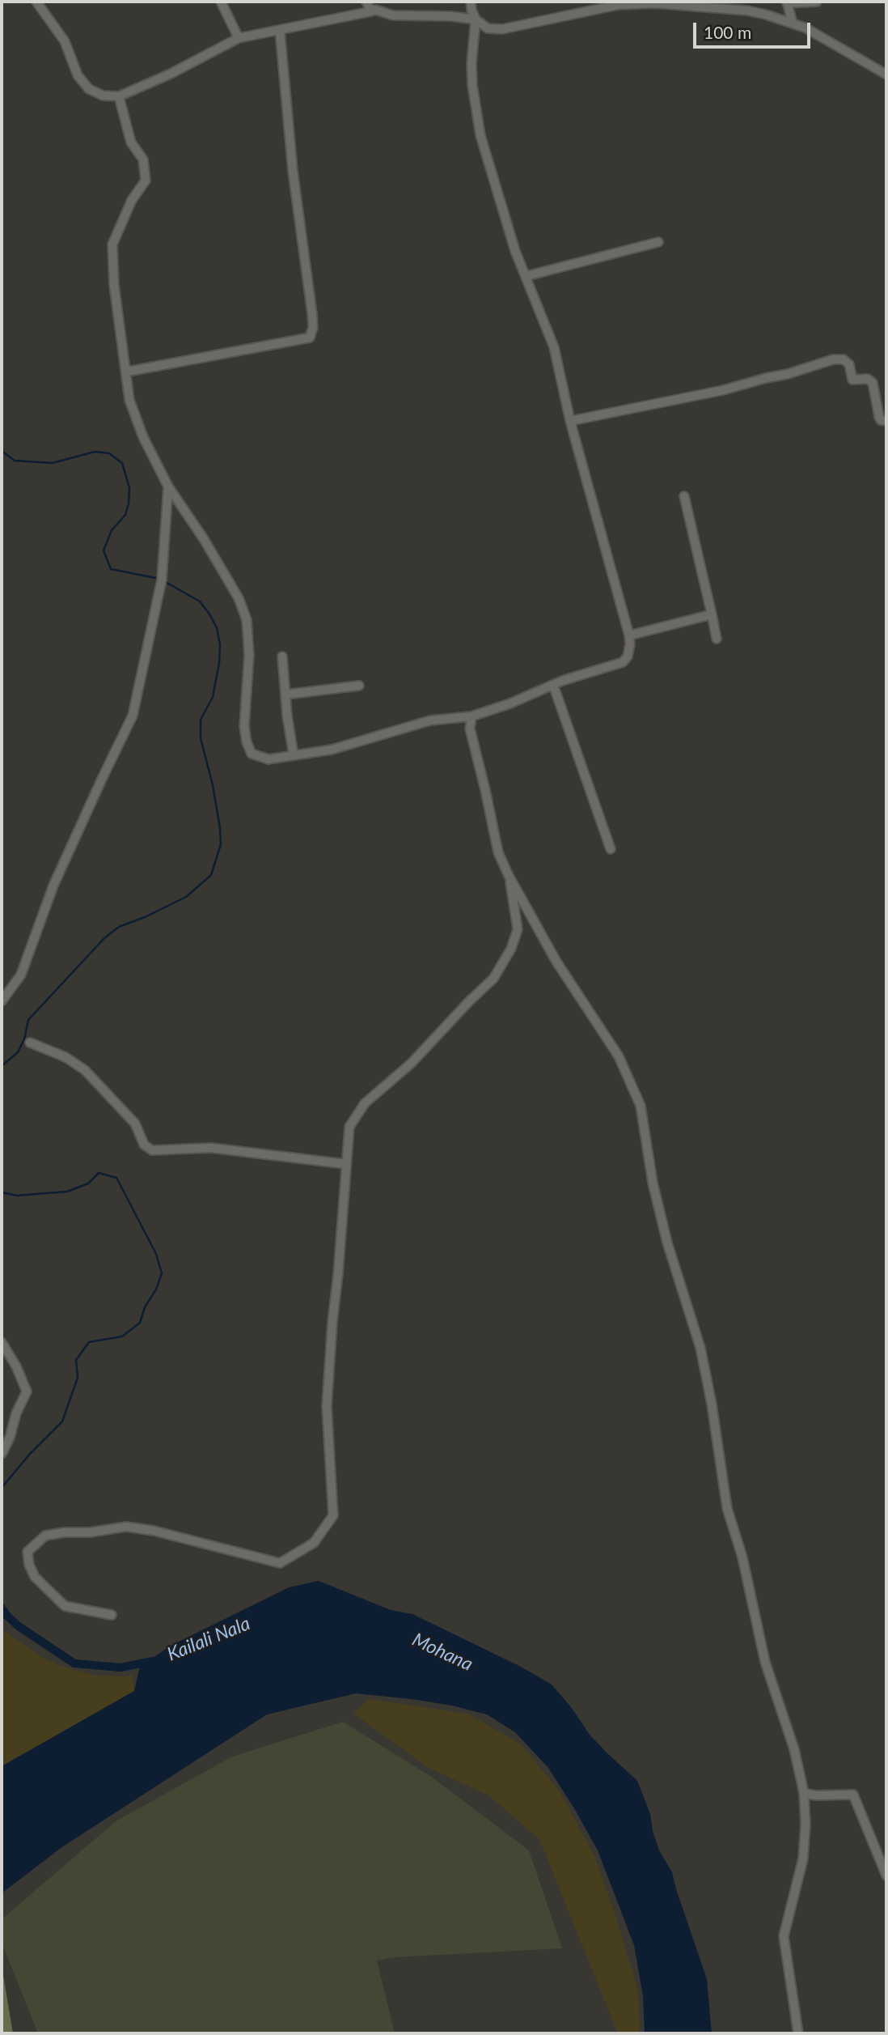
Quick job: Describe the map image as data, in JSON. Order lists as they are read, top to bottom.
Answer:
{
  "water": ["Kailali Nala", "Mohana"],
  "scale_bar": "100 m"
}
